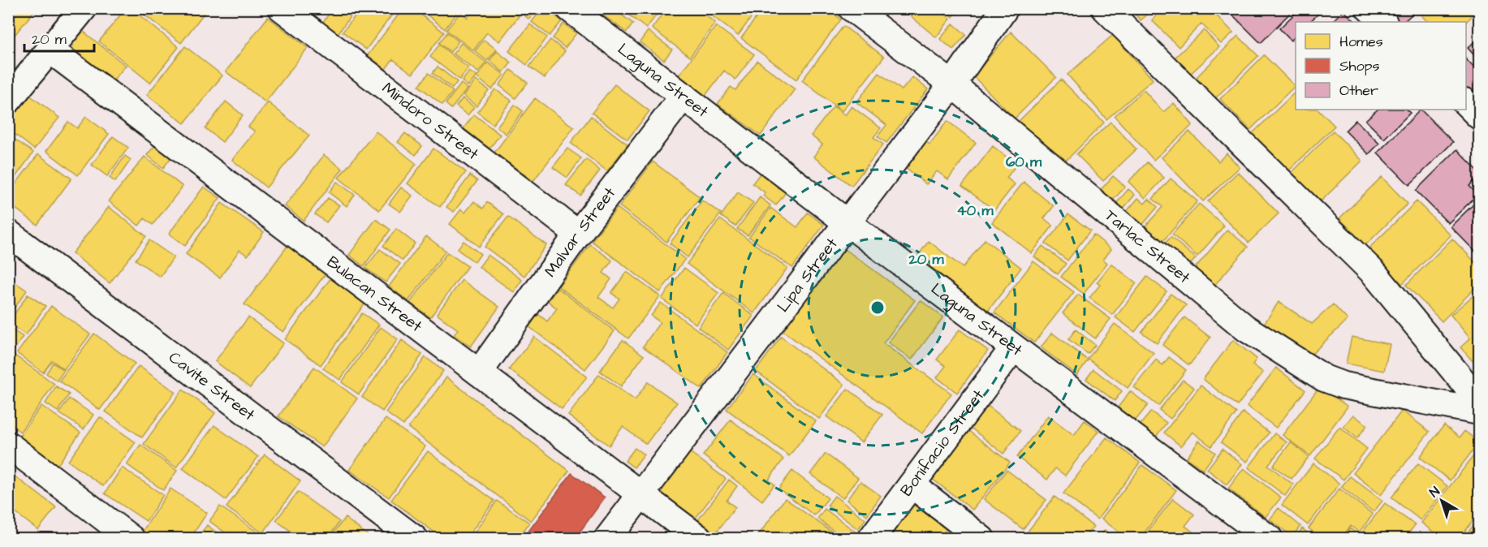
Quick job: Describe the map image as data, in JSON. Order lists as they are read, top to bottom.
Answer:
{
  "streets": {
    "street": [
      "Laguna Street",
      "Mindoro Street",
      "Malvar Street",
      "Tarlac Street",
      "Lipa Street",
      "Bulacan Street",
      "Cavite Street",
      "Bonifacio Street"
    ]
  },
  "crossings": [
    ["Laguna Street", "Malvar Street"],
    ["Laguna Street", "Lipa Street"],
    ["Laguna Street", "Bonifacio Street"],
    ["Mindoro Street", "Malvar Street"],
    ["Malvar Street", "Bulacan Street"],
    ["Tarlac Street", "Lipa Street"],
    ["Lipa Street", "Bulacan Street"]
  ],
  "legend": ["Homes", "Shops", "Other"],
  "scale_bar": "20 m",
  "north": "top left",
  "rings": ["60 m", "40 m", "20 m"]
}
